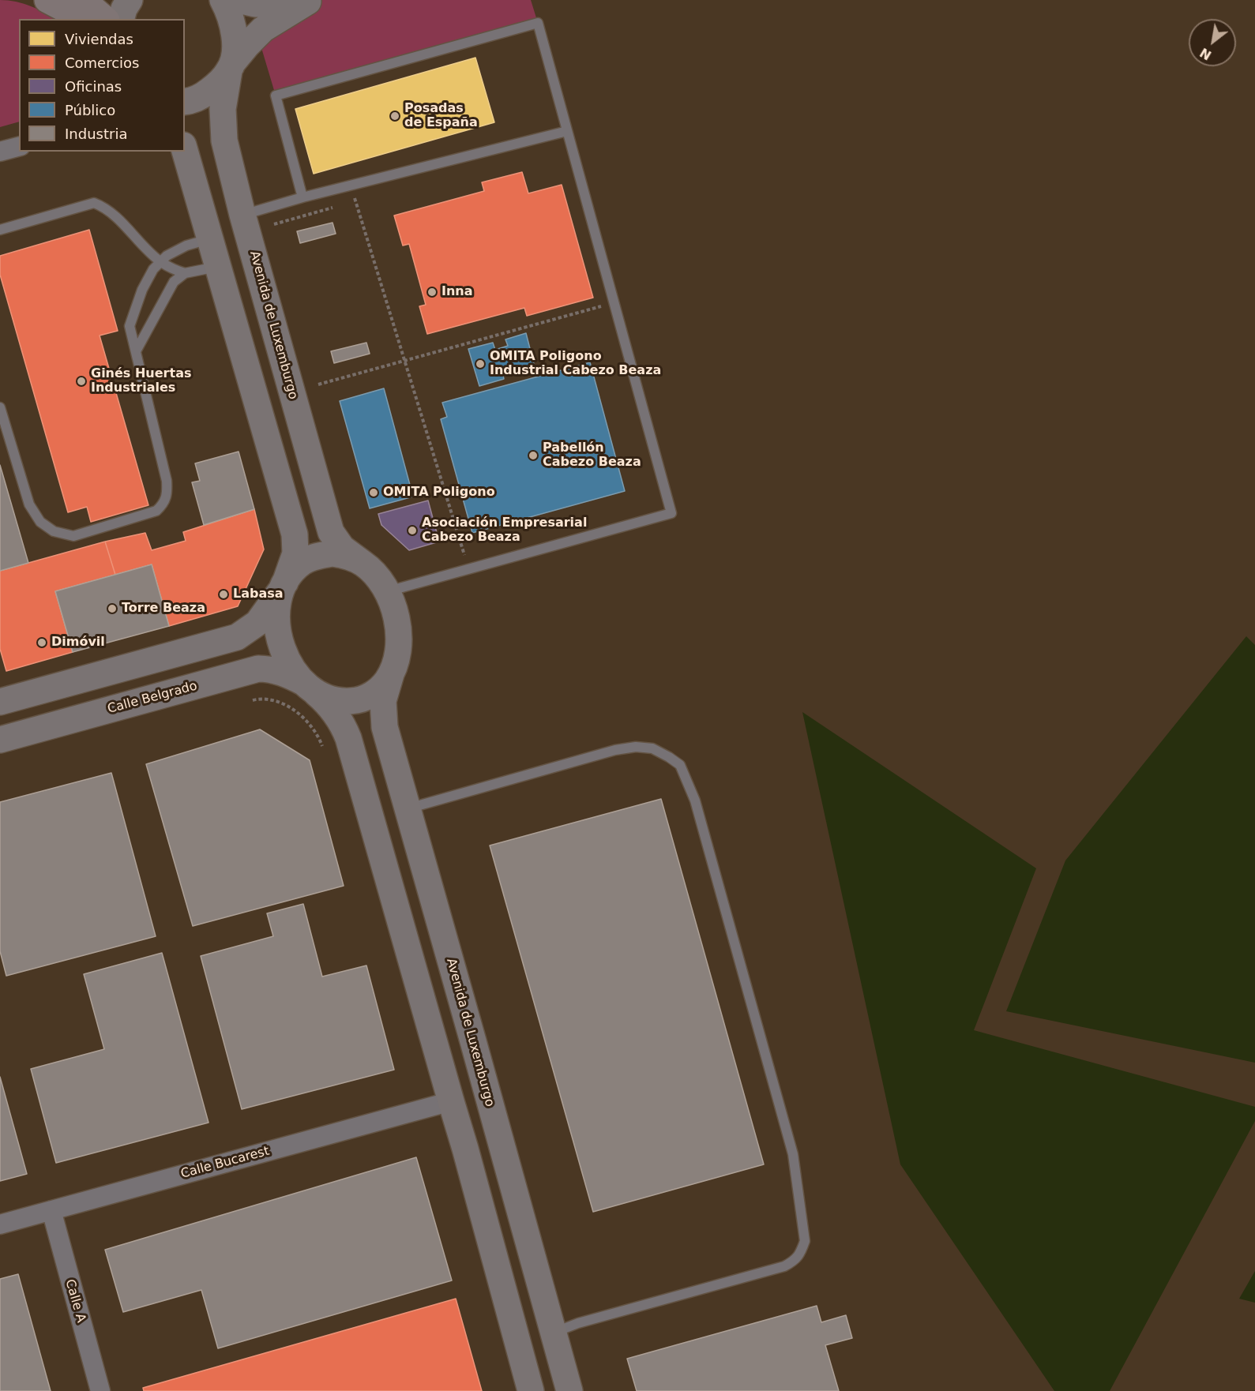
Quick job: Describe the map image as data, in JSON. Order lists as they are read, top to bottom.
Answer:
{
  "streets": {
    "main road": ["Avenida de Luxemburgo", "Calle Belgrado"],
    "street": ["Calle Bucarest", "Calle A"]
  },
  "crossings": [
    ["Avenida de Luxemburgo", "Calle Belgrado"],
    ["Calle Bucarest", "Calle A"]
  ],
  "places": [
    "Posadas de España",
    "Inna",
    "OMITA Poligono Industrial Cabezo Beaza",
    "Ginés Huertas Industriales",
    "Pabellón Cabezo Beaza",
    "OMITA Poligono",
    "Asociación Empresarial Cabezo Beaza",
    "Labasa",
    "Torre Beaza",
    "Dimóvil"
  ],
  "legend": [
    "Viviendas",
    "Comercios",
    "Oficinas",
    "Público",
    "Industria"
  ],
  "north": "bottom left"
}
